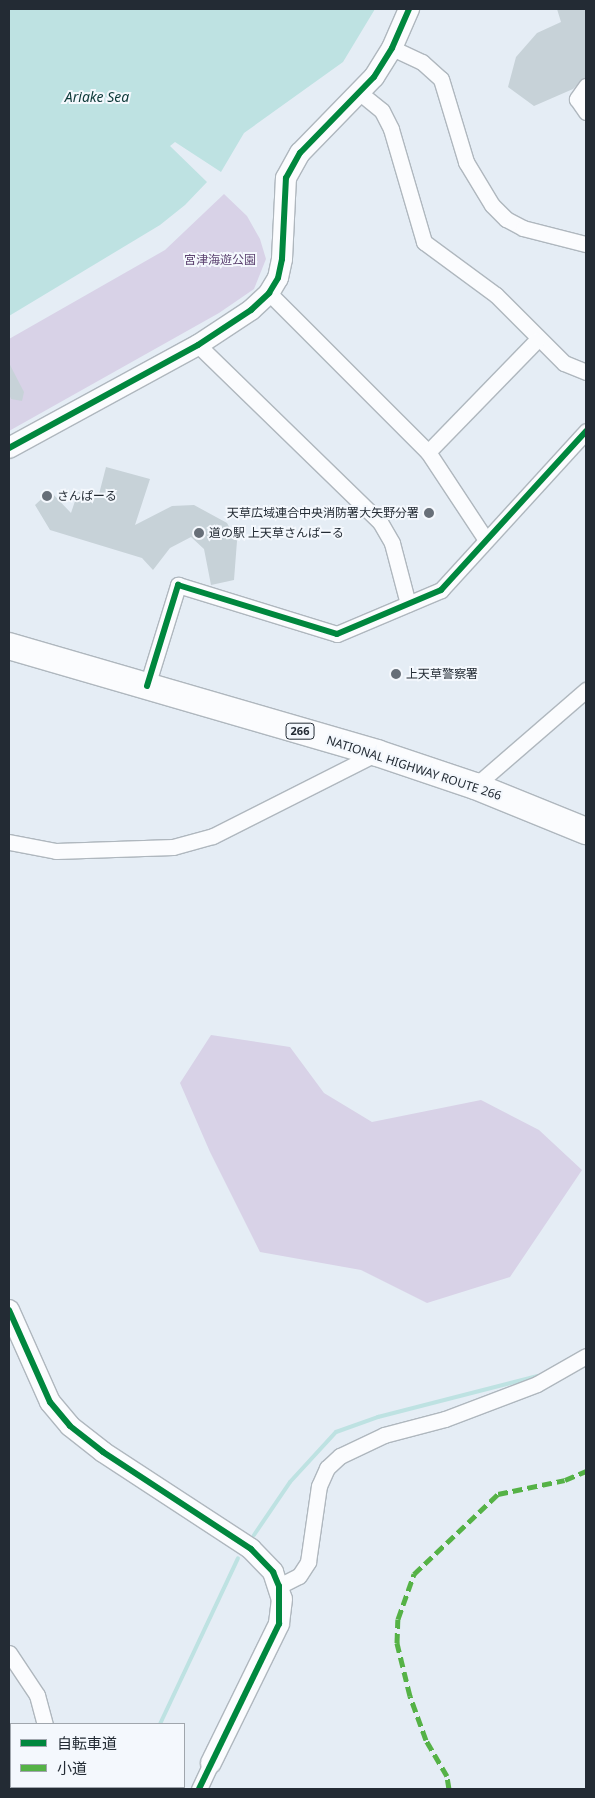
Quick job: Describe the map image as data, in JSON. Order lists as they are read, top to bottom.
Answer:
{
  "streets": {
    "highway": ["266", "NATIONAL HIGHWAY ROUTE 266"]
  },
  "water": ["Ariake Sea"],
  "parks": ["宮津海遊公園"],
  "places": [
    "さんぱーる",
    "天草広域連合中央消防署大矢野分署",
    "道の駅 上天草さんばーる",
    "上天草警察署"
  ],
  "legend": ["自転車道", "小道"]
}
